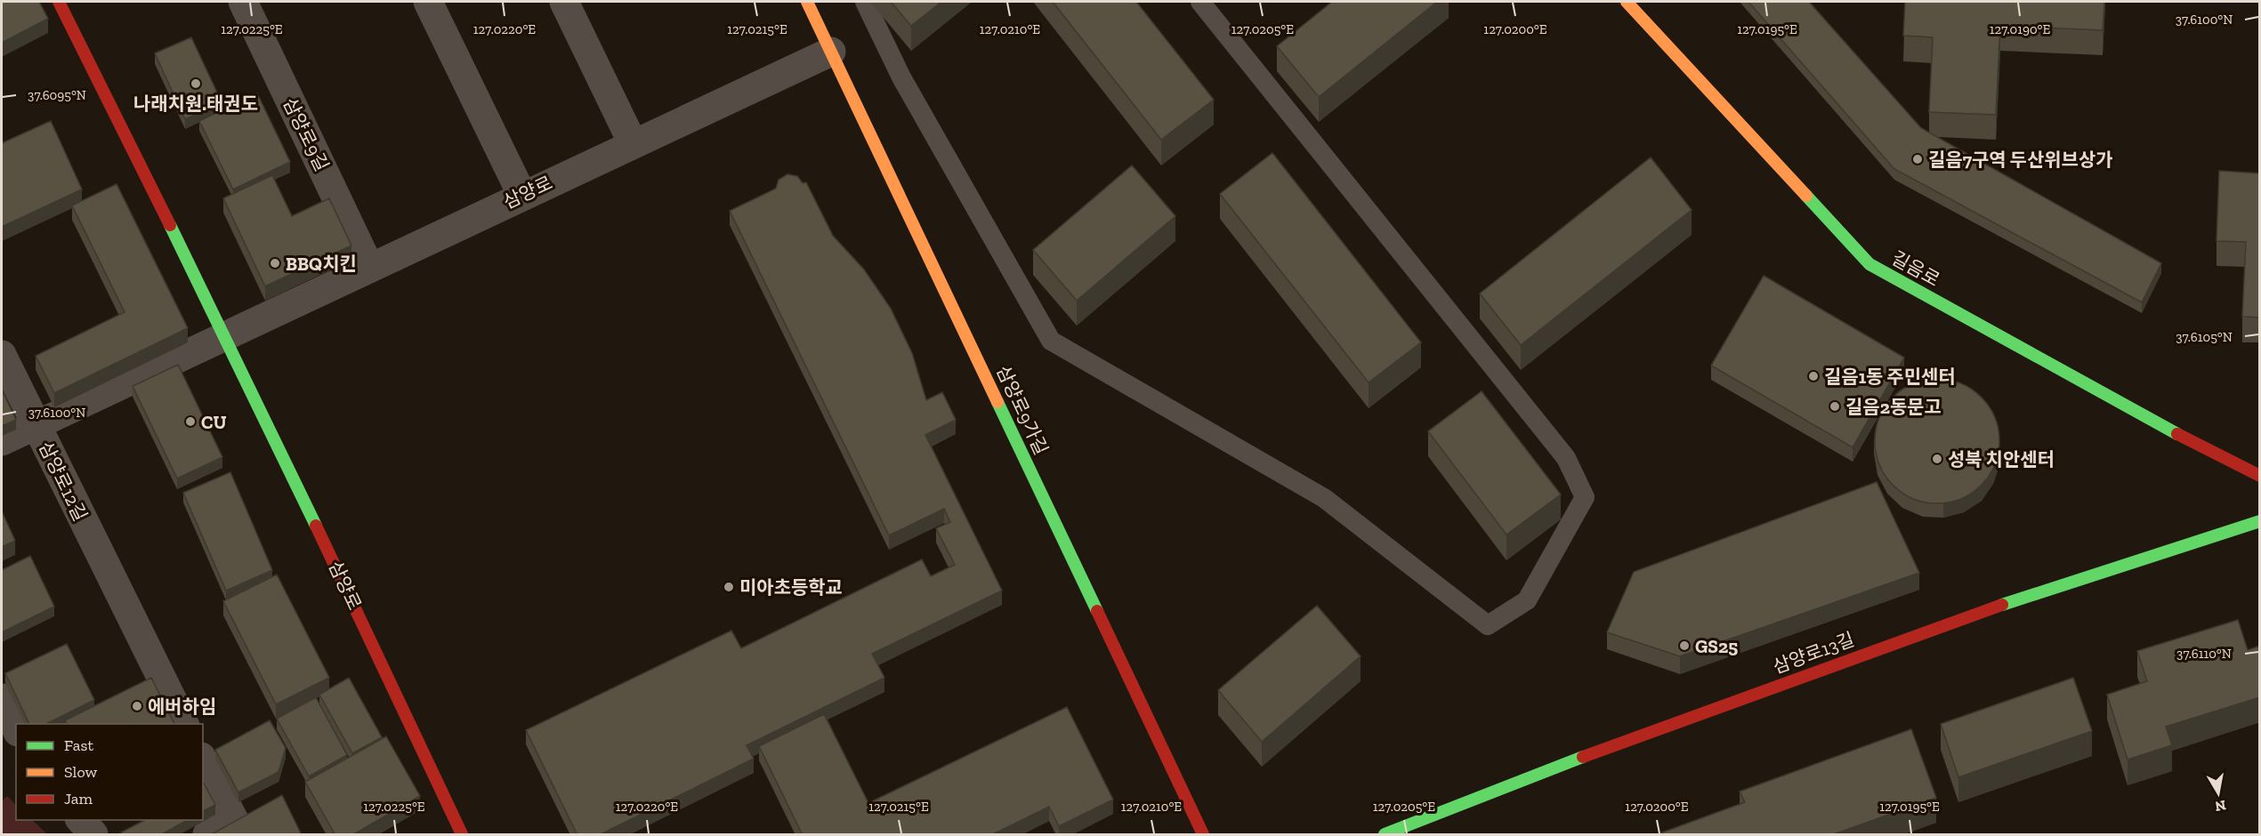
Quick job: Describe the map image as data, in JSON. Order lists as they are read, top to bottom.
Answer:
{
  "streets": {
    "street": [
      "삼양로9길",
      "삼양로",
      "길음로",
      "삼양로9가길",
      "삼양로12길",
      "삼양로13길"
    ]
  },
  "crossings": [
    ["삼양로9길", "삼양로"],
    ["삼양로", "삼양로9가길"],
    ["삼양로", "삼양로12길"]
  ],
  "places": [
    "나래치원.태권도",
    "길음7구역 두산위브상가",
    "BBQ치킨",
    "길음1동 주민센터",
    "길음2동문고",
    "CU",
    "성북 치안센터",
    "미아초등학교",
    "GS25",
    "에버하임"
  ],
  "legend": ["Fast", "Slow", "Jam"],
  "north": "bottom",
  "coordinates": [
    "37.6100°N",
    "127.0225°E",
    "127.0220°E",
    "127.0215°E",
    "127.0210°E",
    "127.0205°E",
    "127.0200°E",
    "127.0195°E",
    "127.0190°E",
    "37.6095°N",
    "37.6105°N",
    "37.6110°N"
  ]
}
